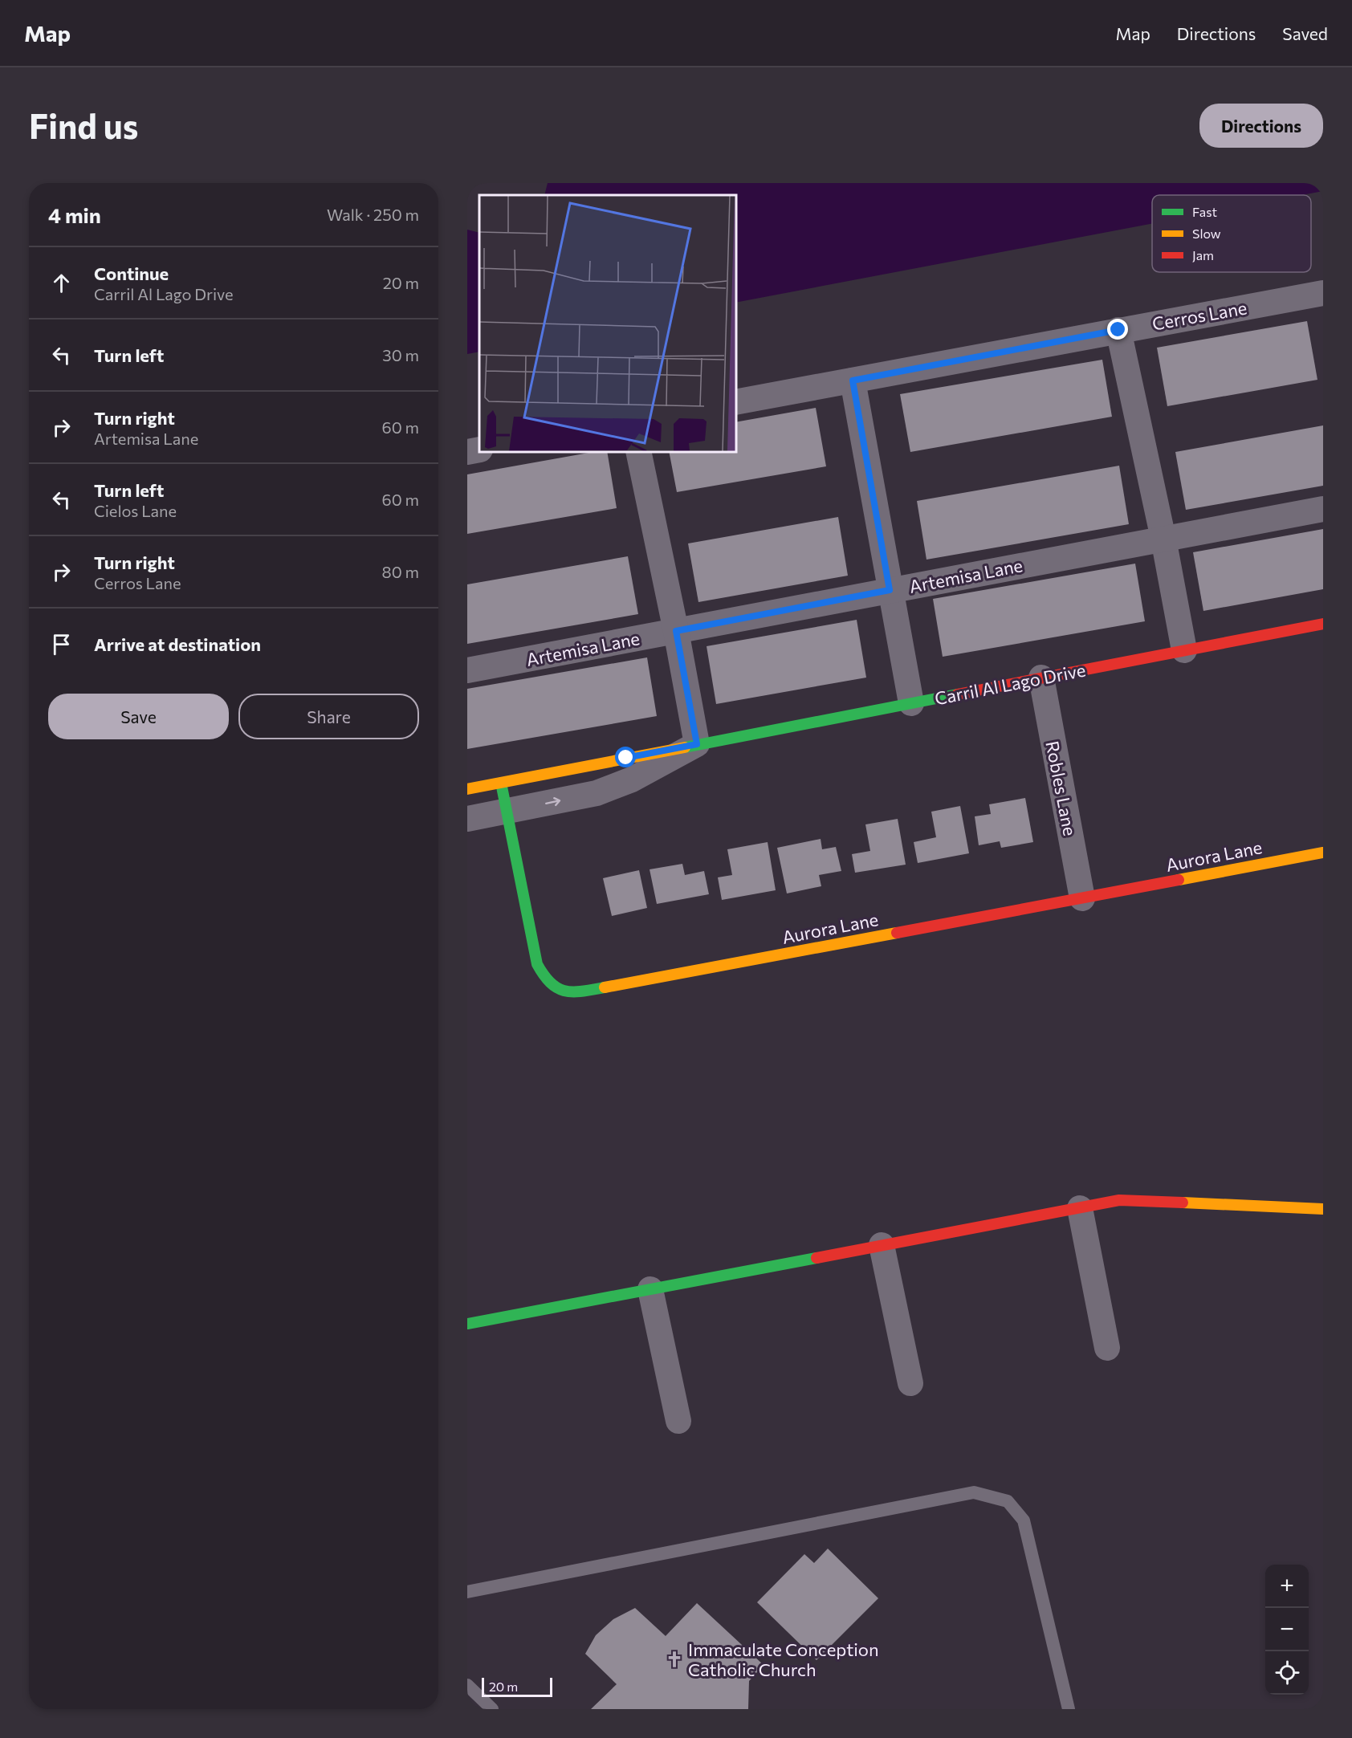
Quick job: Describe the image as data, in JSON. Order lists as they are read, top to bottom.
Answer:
{
  "streets": {
    "street": [
      "Cerros Lane",
      "Artemisa Lane",
      "Carril Al Lago Drive",
      "Robles Lane",
      "Aurora Lane"
    ]
  },
  "crossings": [
    ["Carril Al Lago Drive", "Robles Lane"],
    ["Carril Al Lago Drive", "Aurora Lane"],
    ["Robles Lane", "Aurora Lane"]
  ],
  "places": {
    "church": ["Immaculate Conception Catholic Church"]
  },
  "legend": ["Fast", "Slow", "Jam"],
  "scale_bar": "20 m",
  "page": {
    "header": "Map",
    "nav": ["Map", "Directions", "Saved"],
    "buttons": [
      "Directions",
      ["Save", "Share"]
    ],
    "title": "Find us",
    "heading": ["4 min", "Walk · 250 m"],
    "list": [
      ["Continue", "Carril Al Lago Drive", "20 m"],
      ["Turn left", "30 m"],
      ["Turn right", "Artemisa Lane", "60 m"],
      ["Turn left", "Cielos Lane", "60 m"],
      ["Turn right", "Cerros Lane", "80 m"],
      "Arrive at destination"
    ],
    "map_buttons": ["+", "−"],
    "scale": "20 m"
  }
}
